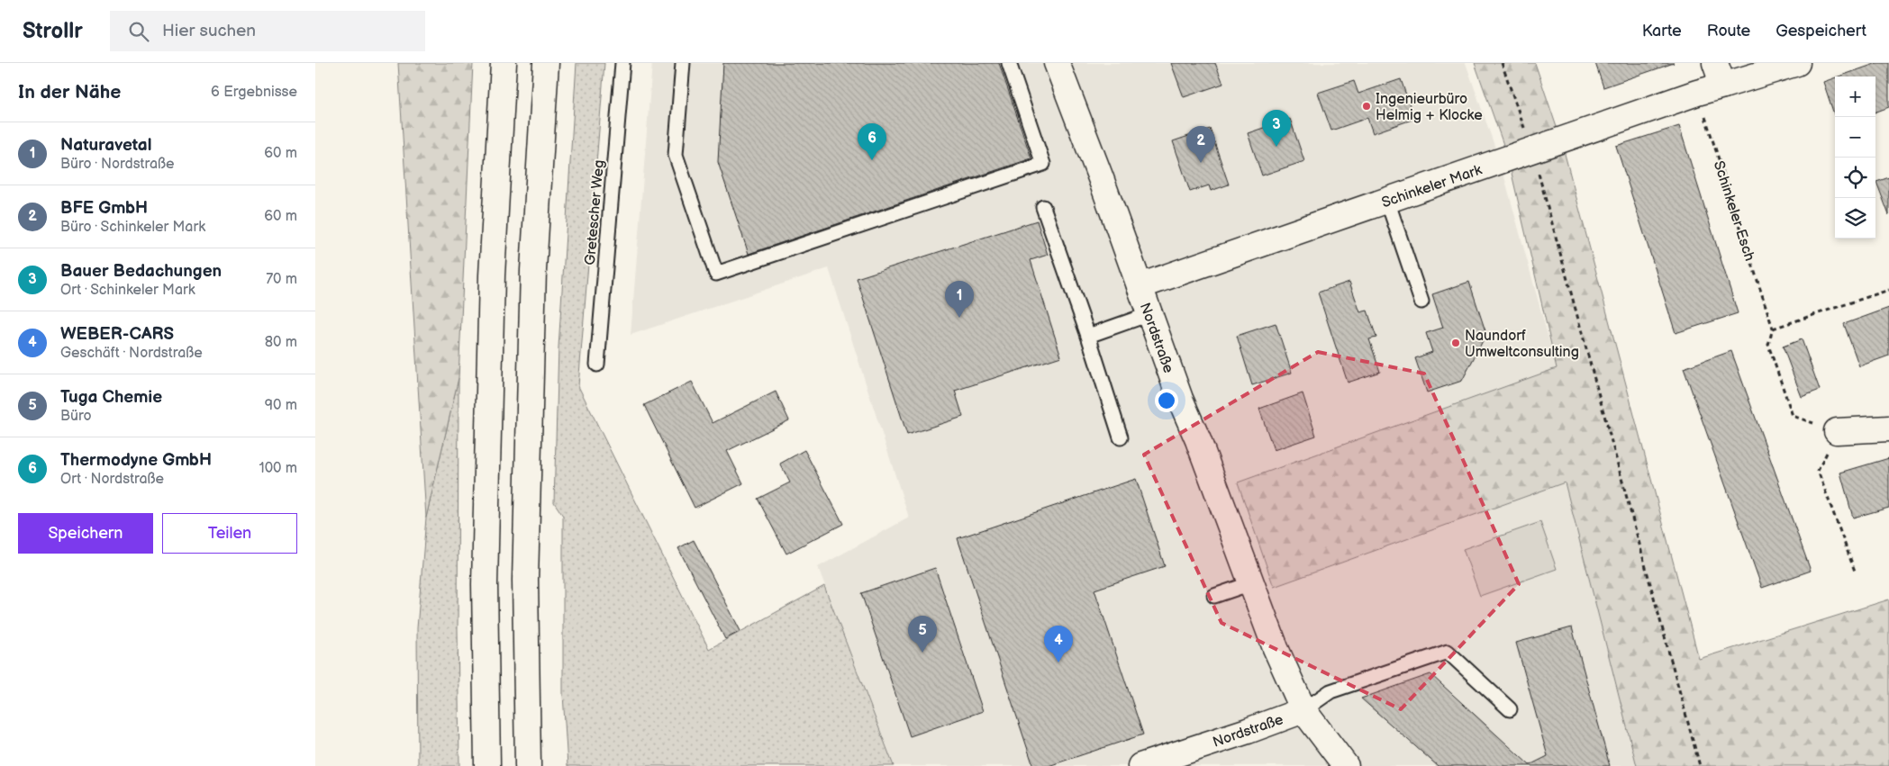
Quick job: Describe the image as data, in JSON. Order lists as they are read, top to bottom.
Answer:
{
  "streets": {
    "main road": ["Schinkeler Mark", "Nordstraße"],
    "lane": ["Gretescher Weg"],
    "path": ["Schinkeler Esch"]
  },
  "crossings": [
    ["Schinkeler Mark", "Schinkeler Esch"],
    ["Schinkeler Mark", "Nordstraße"]
  ],
  "places": ["Ingenieurbüro Helmig + Klocke", "Naundorf Umweltconsulting"],
  "page": {
    "header": "Strollr",
    "search": "Hier suchen",
    "nav": ["Karte", "Route", "Gespeichert"],
    "heading": ["In der Nähe", "6 Ergebnisse"],
    "map_buttons": ["+", "−"],
    "pins": [
      "3",
      "6",
      "2",
      "1",
      "5",
      "4"
    ],
    "list": [
      {
        "mark": "1",
        "name": "Naturavetal",
        "note": "Büro · Nordstraße",
        "value": "60 m"
      },
      {
        "mark": "2",
        "name": "BFE GmbH",
        "note": "Büro · Schinkeler Mark",
        "value": "60 m"
      },
      {
        "mark": "3",
        "name": "Bauer Bedachungen",
        "note": "Ort · Schinkeler Mark",
        "value": "70 m"
      },
      {
        "mark": "4",
        "name": "WEBER-CARS",
        "note": "Geschäft · Nordstraße",
        "value": "80 m"
      },
      {
        "mark": "5",
        "name": "Tuga Chemie",
        "note": "Büro",
        "value": "90 m"
      },
      {
        "mark": "6",
        "name": "Thermodyne GmbH",
        "note": "Ort · Nordstraße",
        "value": "100 m"
      }
    ],
    "buttons": ["Speichern", "Teilen"]
  }
}
